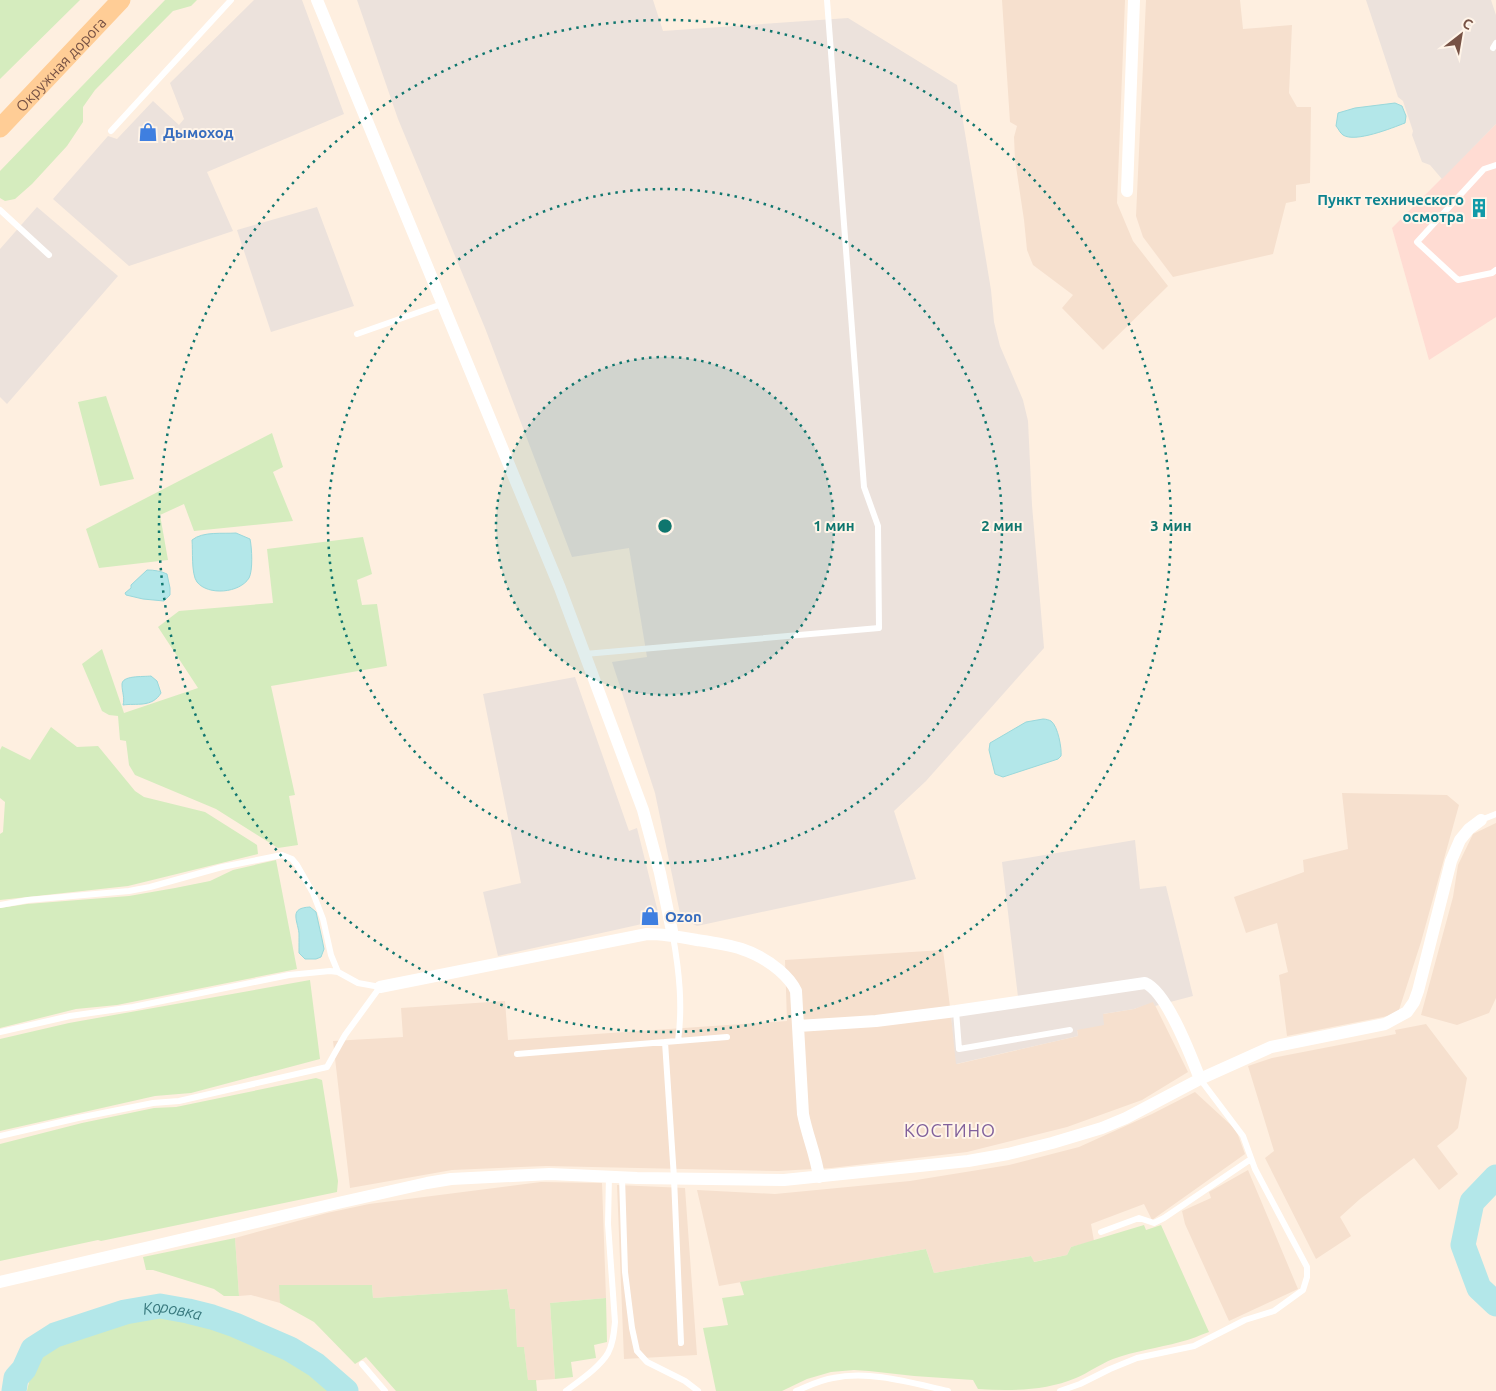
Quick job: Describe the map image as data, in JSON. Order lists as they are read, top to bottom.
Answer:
{
  "streets": {
    "main road": ["Окружная дорога"]
  },
  "districts": ["КОСТИНО"],
  "water": ["Коровка"],
  "places": {
    "shop": ["Дымоход", "Ozon"],
    "building": ["Пункт технического осмотра"]
  },
  "north": "top right",
  "rings": ["1 мин", "2 мин", "3 мин"]
}
